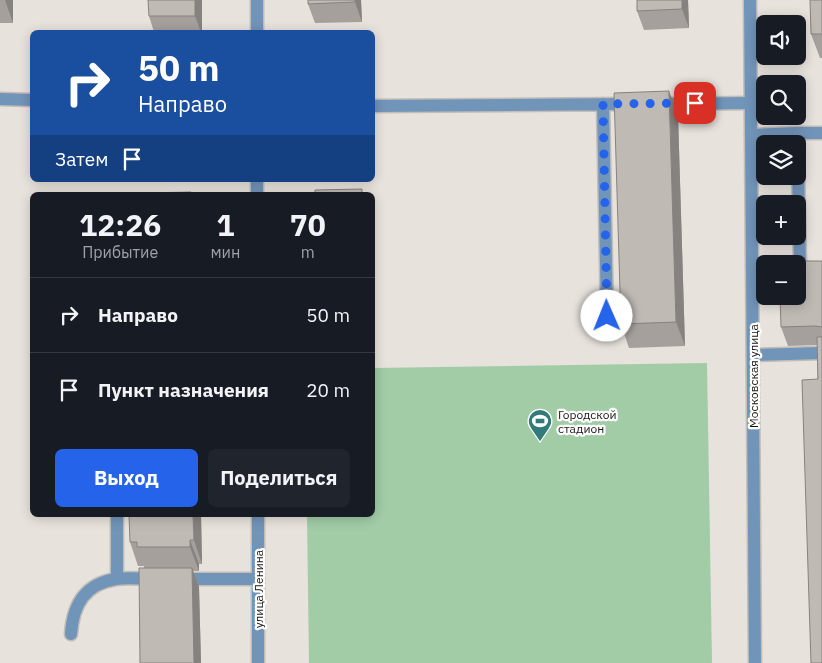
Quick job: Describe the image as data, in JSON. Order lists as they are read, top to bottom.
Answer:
{
  "streets": {
    "street": ["Московская улица", "улица Ленина"]
  },
  "places": {
    "sports": ["Городской стадион"]
  },
  "page": {
    "map_buttons": ["+", "−"],
    "turn": ["50 m", "Направо"],
    "then": "Затем",
    "eta": [
      "12:26",
      "Прибытие",
      "1",
      "мин",
      "70",
      "m"
    ],
    "list": [
      {
        "name": "Направо",
        "value": "50 m"
      },
      {
        "name": "Пункт назначения",
        "value": "20 m"
      }
    ],
    "buttons": ["Выход", "Поделиться"]
  }
}
